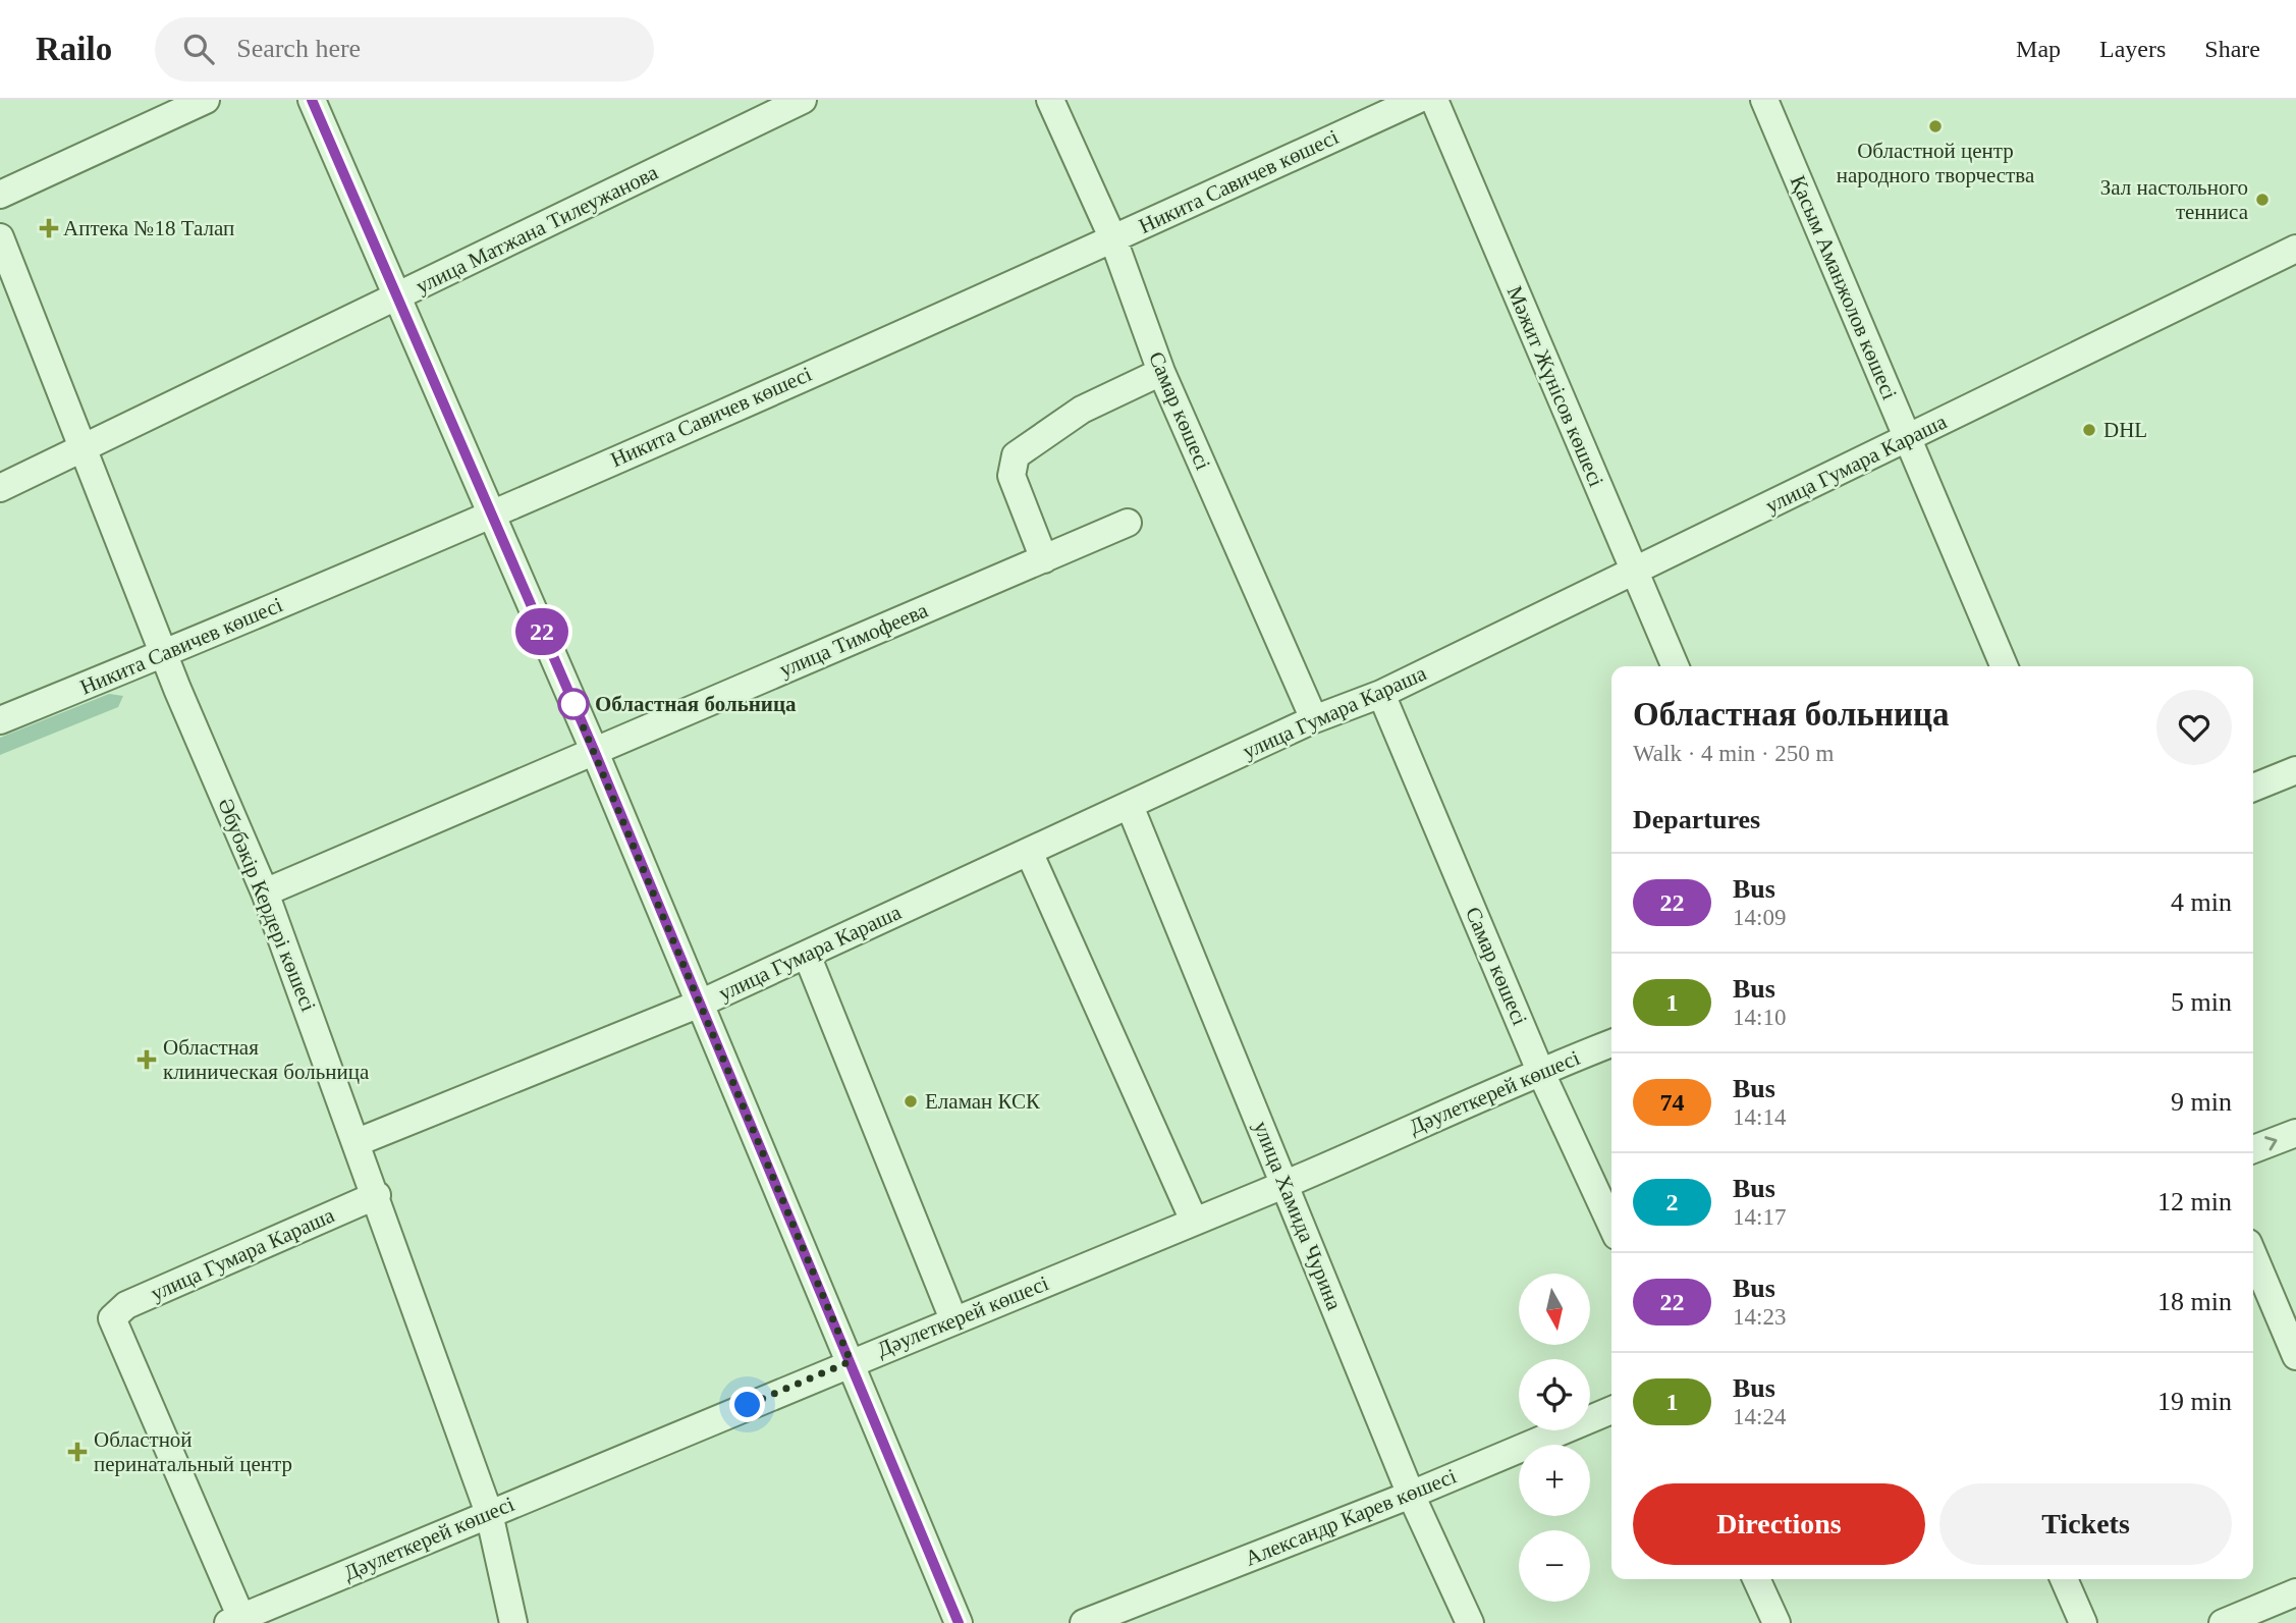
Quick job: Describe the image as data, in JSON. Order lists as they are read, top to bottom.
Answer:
{
  "streets": {
    "street": [
      "Никита Савичев көшесі",
      "улица Матжана Тилеужанова",
      "Қасым Аманжолов көшесі",
      "Мәжит Жүнісов көшесі",
      "Самар көшесі",
      "улица Гумара Караша",
      "улица Тимофеева",
      "Әбубәкір Кердері көшесі",
      "Дәулеткерей көшесі",
      "улица Хамида Чурина",
      "Александр Карев көшесі"
    ]
  },
  "crossings": [
    ["Никита Савичев көшесі", "Самар көшесі"],
    ["Никита Савичев көшесі", "Әбубәкір Кердері көшесі"],
    ["улица Матжана Тилеужанова", "Әбубәкір Кердері көшесі"],
    ["Қасым Аманжолов көшесі", "улица Гумара Караша"],
    ["Мәжит Жүнісов көшесі", "улица Гумара Караша"],
    ["Самар көшесі", "улица Гумара Караша"],
    ["Самар көшесі", "Дәулеткерей көшесі"],
    ["улица Гумара Караша", "Әбубәкір Кердері көшесі"],
    ["улица Гумара Караша", "Дәулеткерей көшесі"],
    ["улица Гумара Караша", "улица Хамида Чурина"],
    ["улица Тимофеева", "Әбубәкір Кердері көшесі"],
    ["Әбубәкір Кердері көшесі", "Дәулеткерей көшесі"],
    ["Дәулеткерей көшесі", "улица Хамида Чурина"],
    ["улица Хамида Чурина", "Александр Карев көшесі"]
  ],
  "places": {
    "other": [
      "Областной центр народного творчества",
      "Зал настольного тенниса",
      "DHL",
      "Областная больница",
      "Еламан КСК"
    ],
    "health": ["Аптека №18 Талап", "Областная клиническая больница", "Областной перинатальный центр"]
  },
  "lines": ["bus line 22"],
  "north": "bottom",
  "page": {
    "header": "Railo",
    "search": "Search here",
    "nav": ["Map", "Layers", "Share"],
    "on_map": "22",
    "heading": [
      ["Областная больница", "Walk · 4 min · 250 m"],
      "Departures"
    ],
    "list": [
      {
        "mark": "22",
        "name": "Bus",
        "note": "14:09",
        "value": "4 min"
      },
      {
        "mark": "1",
        "name": "Bus",
        "note": "14:10",
        "value": "5 min"
      },
      {
        "mark": "74",
        "name": "Bus",
        "note": "14:14",
        "value": "9 min"
      },
      {
        "mark": "2",
        "name": "Bus",
        "note": "14:17",
        "value": "12 min"
      },
      {
        "mark": "22",
        "name": "Bus",
        "note": "14:23",
        "value": "18 min"
      },
      {
        "mark": "1",
        "name": "Bus",
        "note": "14:24",
        "value": "19 min"
      }
    ],
    "map_buttons": ["+", "−"],
    "buttons": ["Directions", "Tickets"]
  }
}
